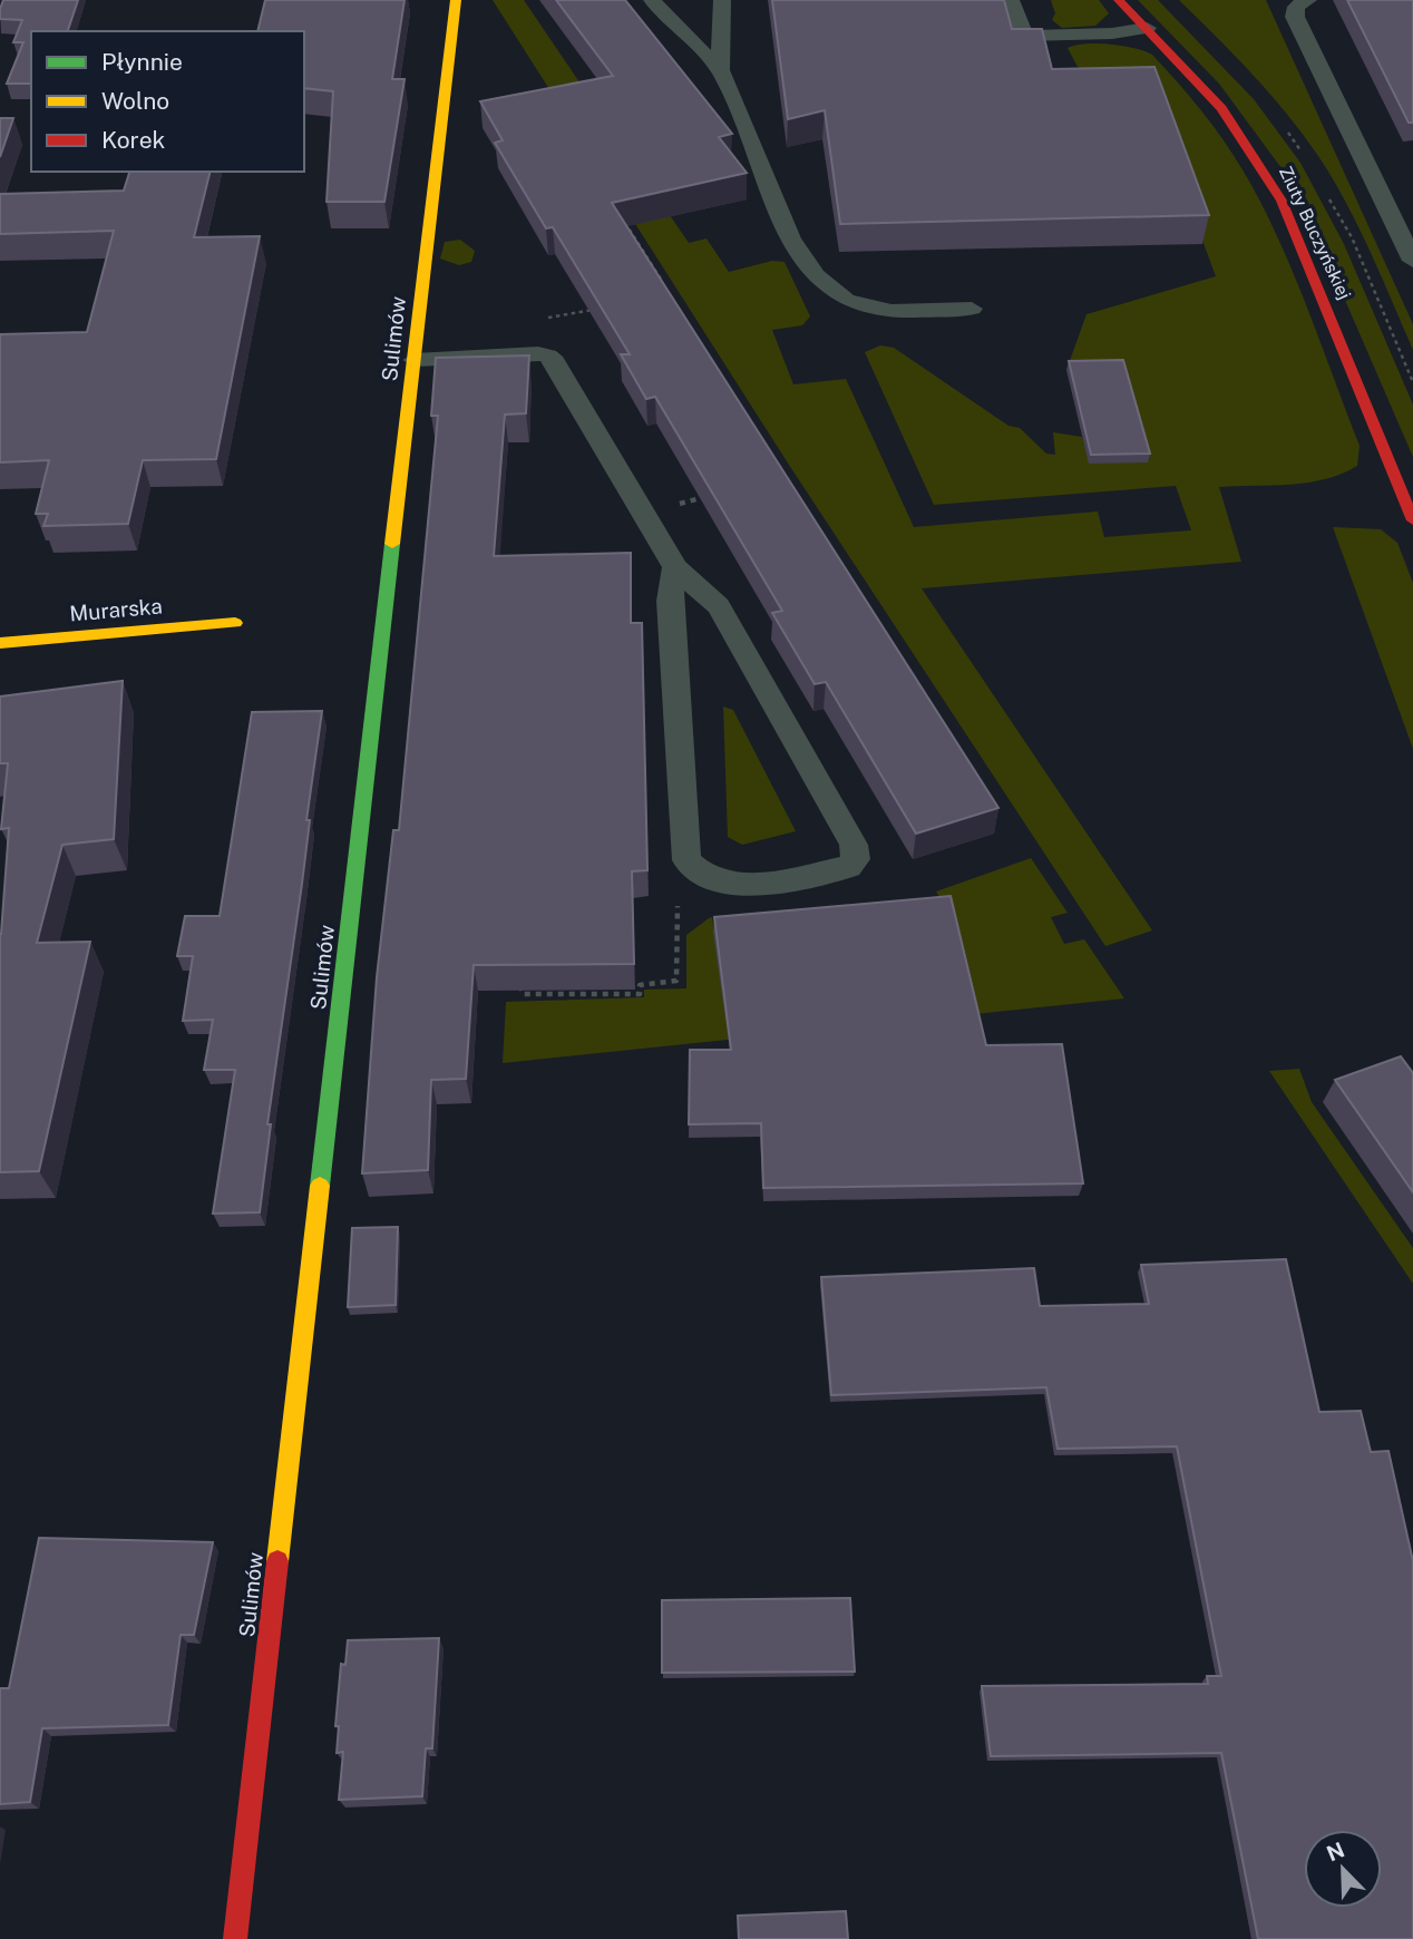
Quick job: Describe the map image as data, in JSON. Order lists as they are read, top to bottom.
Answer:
{
  "streets": {
    "street": ["Ziuty Buczyńskiej", "Sulimów", "Murarska"]
  },
  "legend": ["Płynnie", "Wolno", "Korek"],
  "north": "top left"
}
